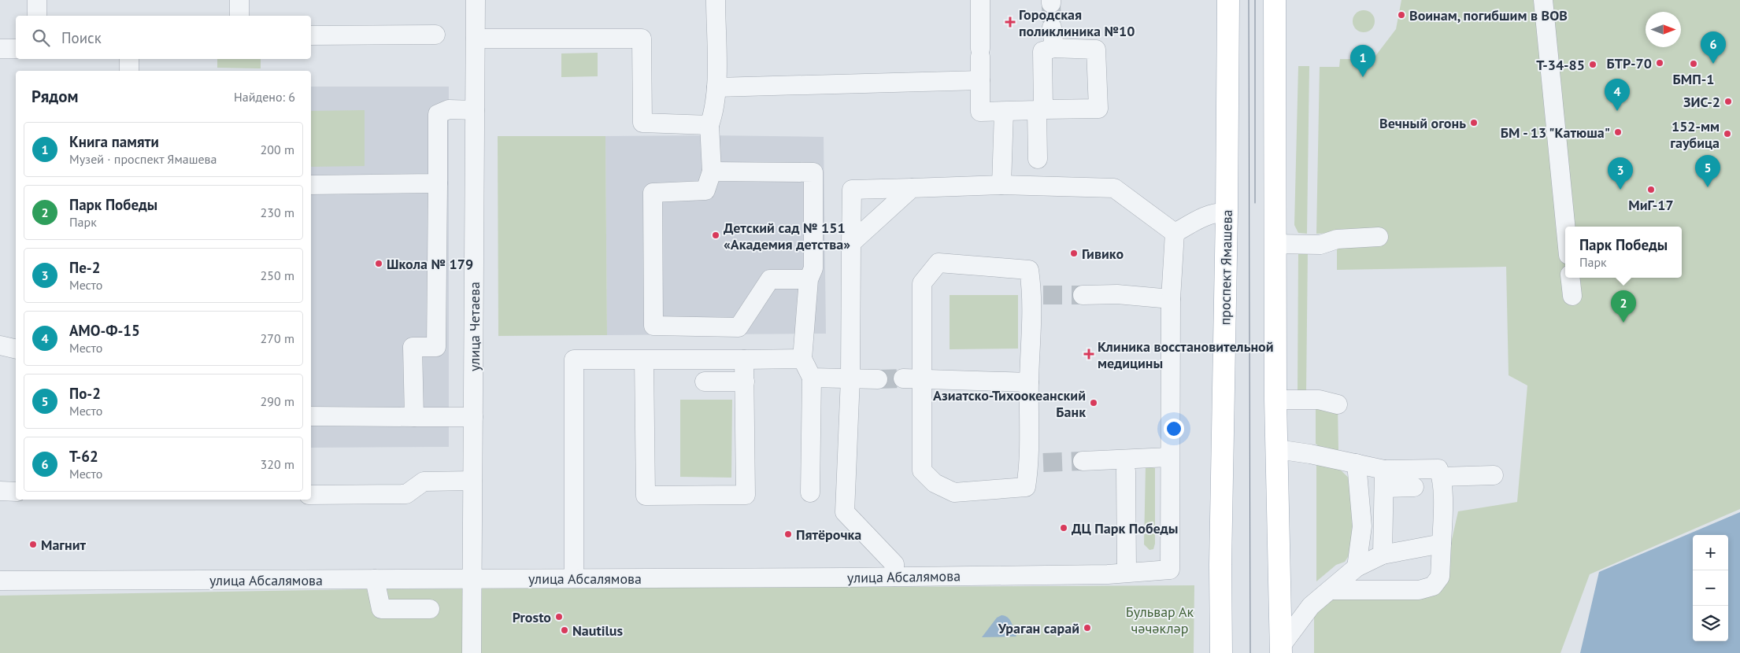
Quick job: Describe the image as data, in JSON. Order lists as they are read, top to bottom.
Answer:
{
  "streets": {
    "main road": ["проспект Ямашева"],
    "street": ["улица Четаева", "улица Абсалямова"]
  },
  "crossings": [
    ["улица Четаева", "улица Абсалямова"]
  ],
  "parks": ["Бульвар Ак чәчәкләр"],
  "places": {
    "other": [
      "Воинам, погибшим в ВОВ",
      "БТР-70",
      "БМП-1",
      "Т-34-85",
      "ЗИС-2",
      "Вечный огонь",
      "БМ - 13 \"Катюша\"",
      "152-мм гаубица",
      "МиГ-17",
      "Детский сад № 151 «Академия детства»",
      "Гивико",
      "Школа № 179",
      "Азиатско-Тихоокеанский Банк",
      "ДЦ Парк Победы",
      "Пятёрочка",
      "Магнит",
      "Prosto",
      "Ураган сарай",
      "Nautilus"
    ],
    "health": ["Городская поликлиника №10", "Клиника восстановительной медицины"]
  },
  "north": "right",
  "page": {
    "search": "Поиск",
    "pins": [
      "6",
      "1",
      "4",
      "5",
      "3",
      "2"
    ],
    "heading": ["Рядом", "Найдено: 6"],
    "list": [
      {
        "mark": "1",
        "name": "Книга памяти",
        "note": "Музей · проспект Ямашева",
        "value": "200 m"
      },
      {
        "mark": "2",
        "name": "Парк Победы",
        "note": "Парк",
        "value": "230 m"
      },
      {
        "mark": "3",
        "name": "Пе-2",
        "note": "Место",
        "value": "250 m"
      },
      {
        "mark": "4",
        "name": "АМО-Ф-15",
        "note": "Место",
        "value": "270 m"
      },
      {
        "mark": "5",
        "name": "По-2",
        "note": "Место",
        "value": "290 m"
      },
      {
        "mark": "6",
        "name": "Т-62",
        "note": "Место",
        "value": "320 m"
      }
    ],
    "popup": ["Парк Победы", "Парк"],
    "map_buttons": ["+", "−"]
  }
}
